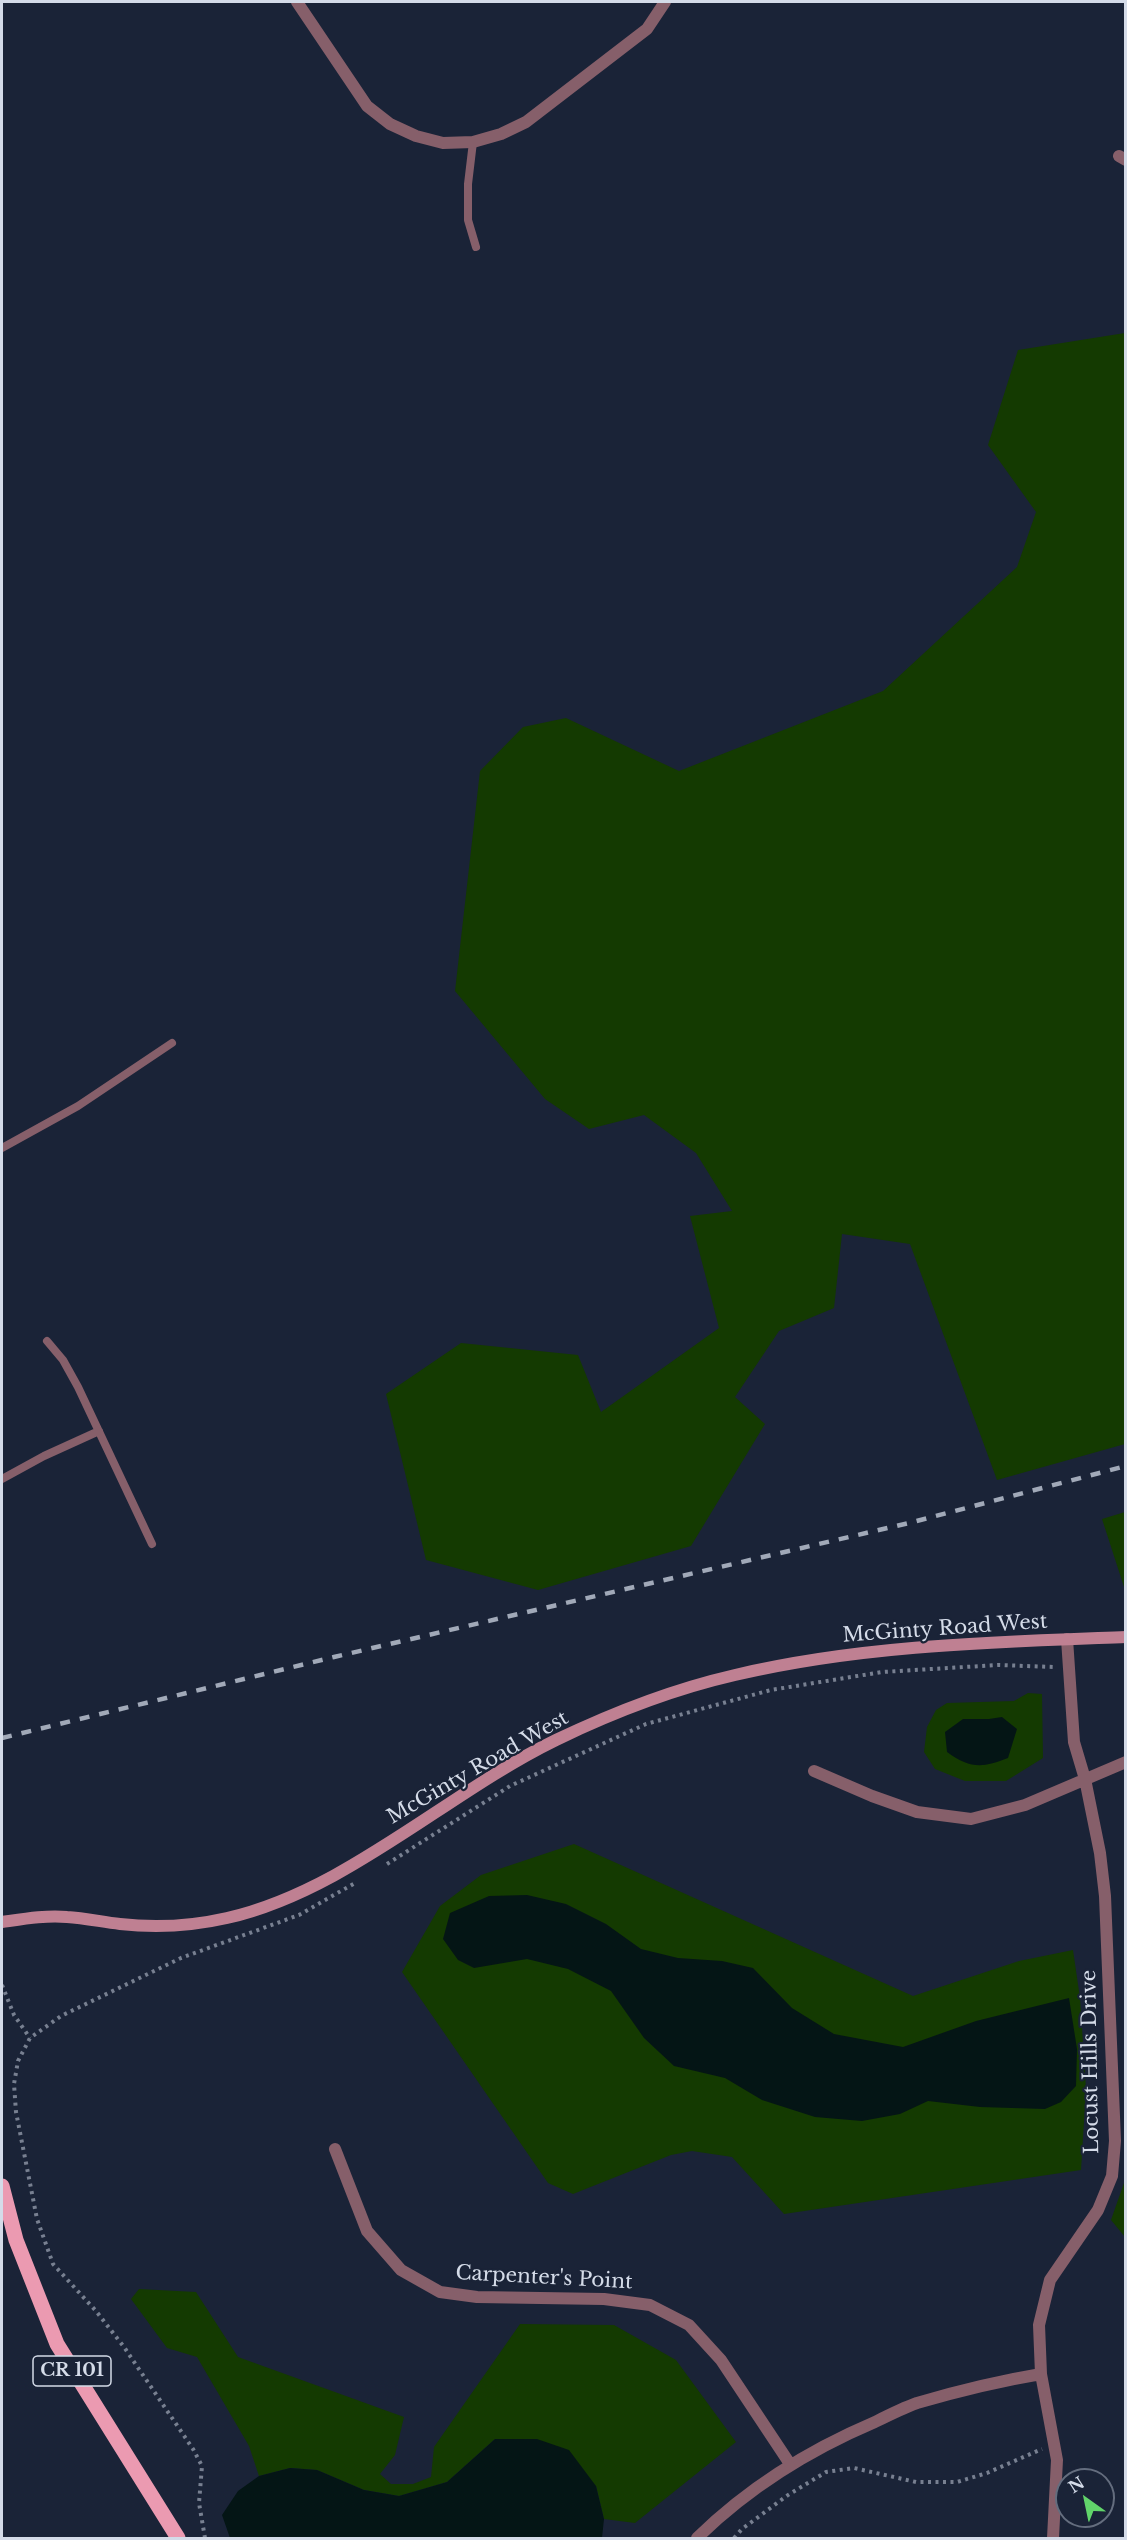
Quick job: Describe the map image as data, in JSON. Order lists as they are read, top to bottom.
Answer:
{
  "streets": {
    "main road": ["McGinty Road West", "CR 101"],
    "street": ["Locust Hills Drive", "Carpenter's Point"]
  },
  "crossings": [
    ["McGinty Road West", "Locust Hills Drive"]
  ],
  "north": "top left"
}
